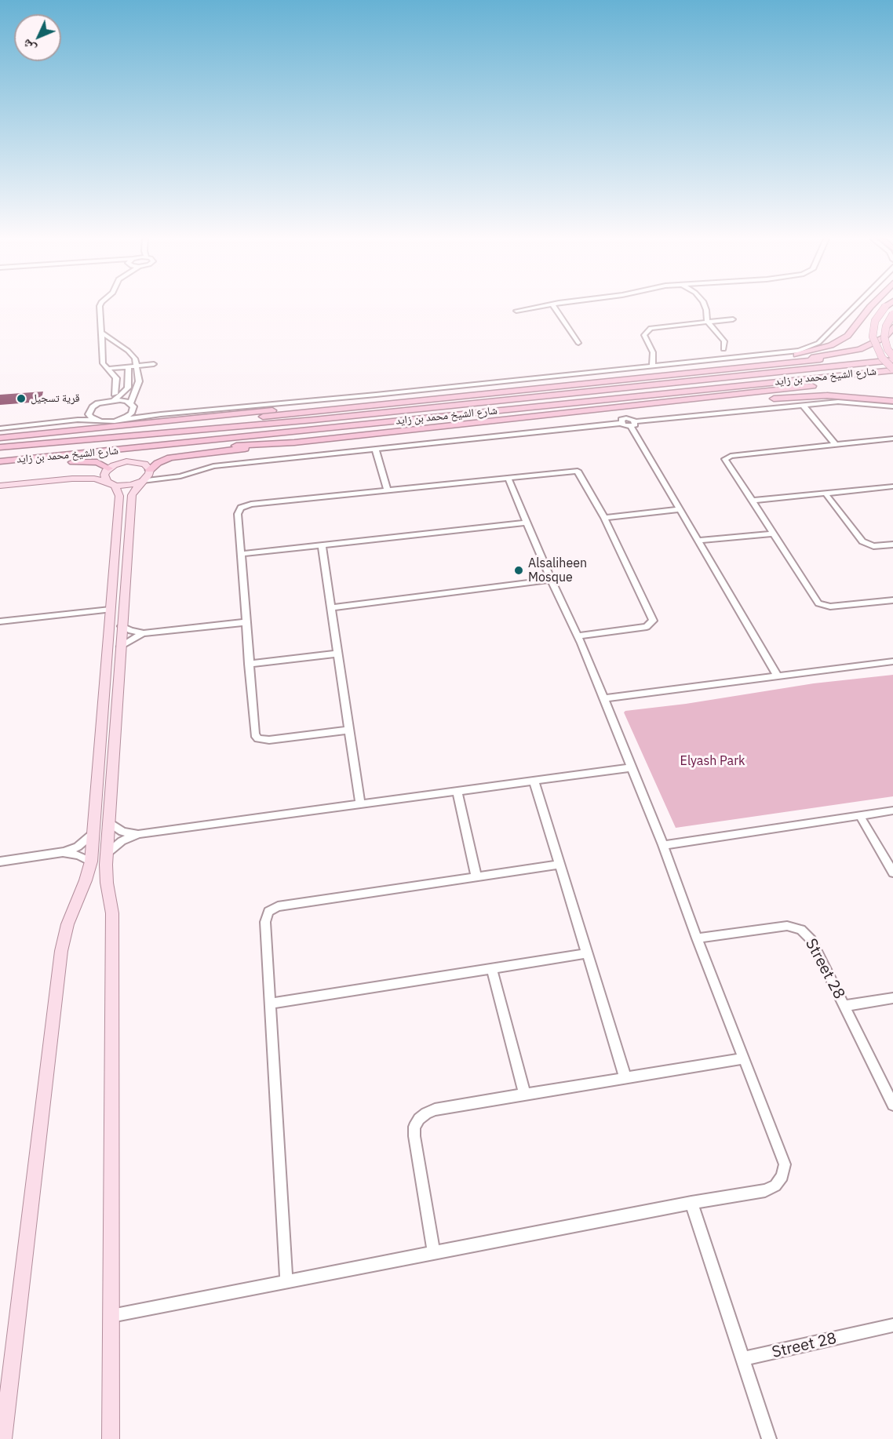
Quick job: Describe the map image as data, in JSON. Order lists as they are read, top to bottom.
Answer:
{
  "streets": {
    "highway": ["شارع الشيخ محمد بن زايد"],
    "street": ["Street 28"]
  },
  "parks": ["Elyash Park"],
  "places": ["قرية تسجيل", "Alsaliheen Mosque"],
  "north": "bottom left"
}
